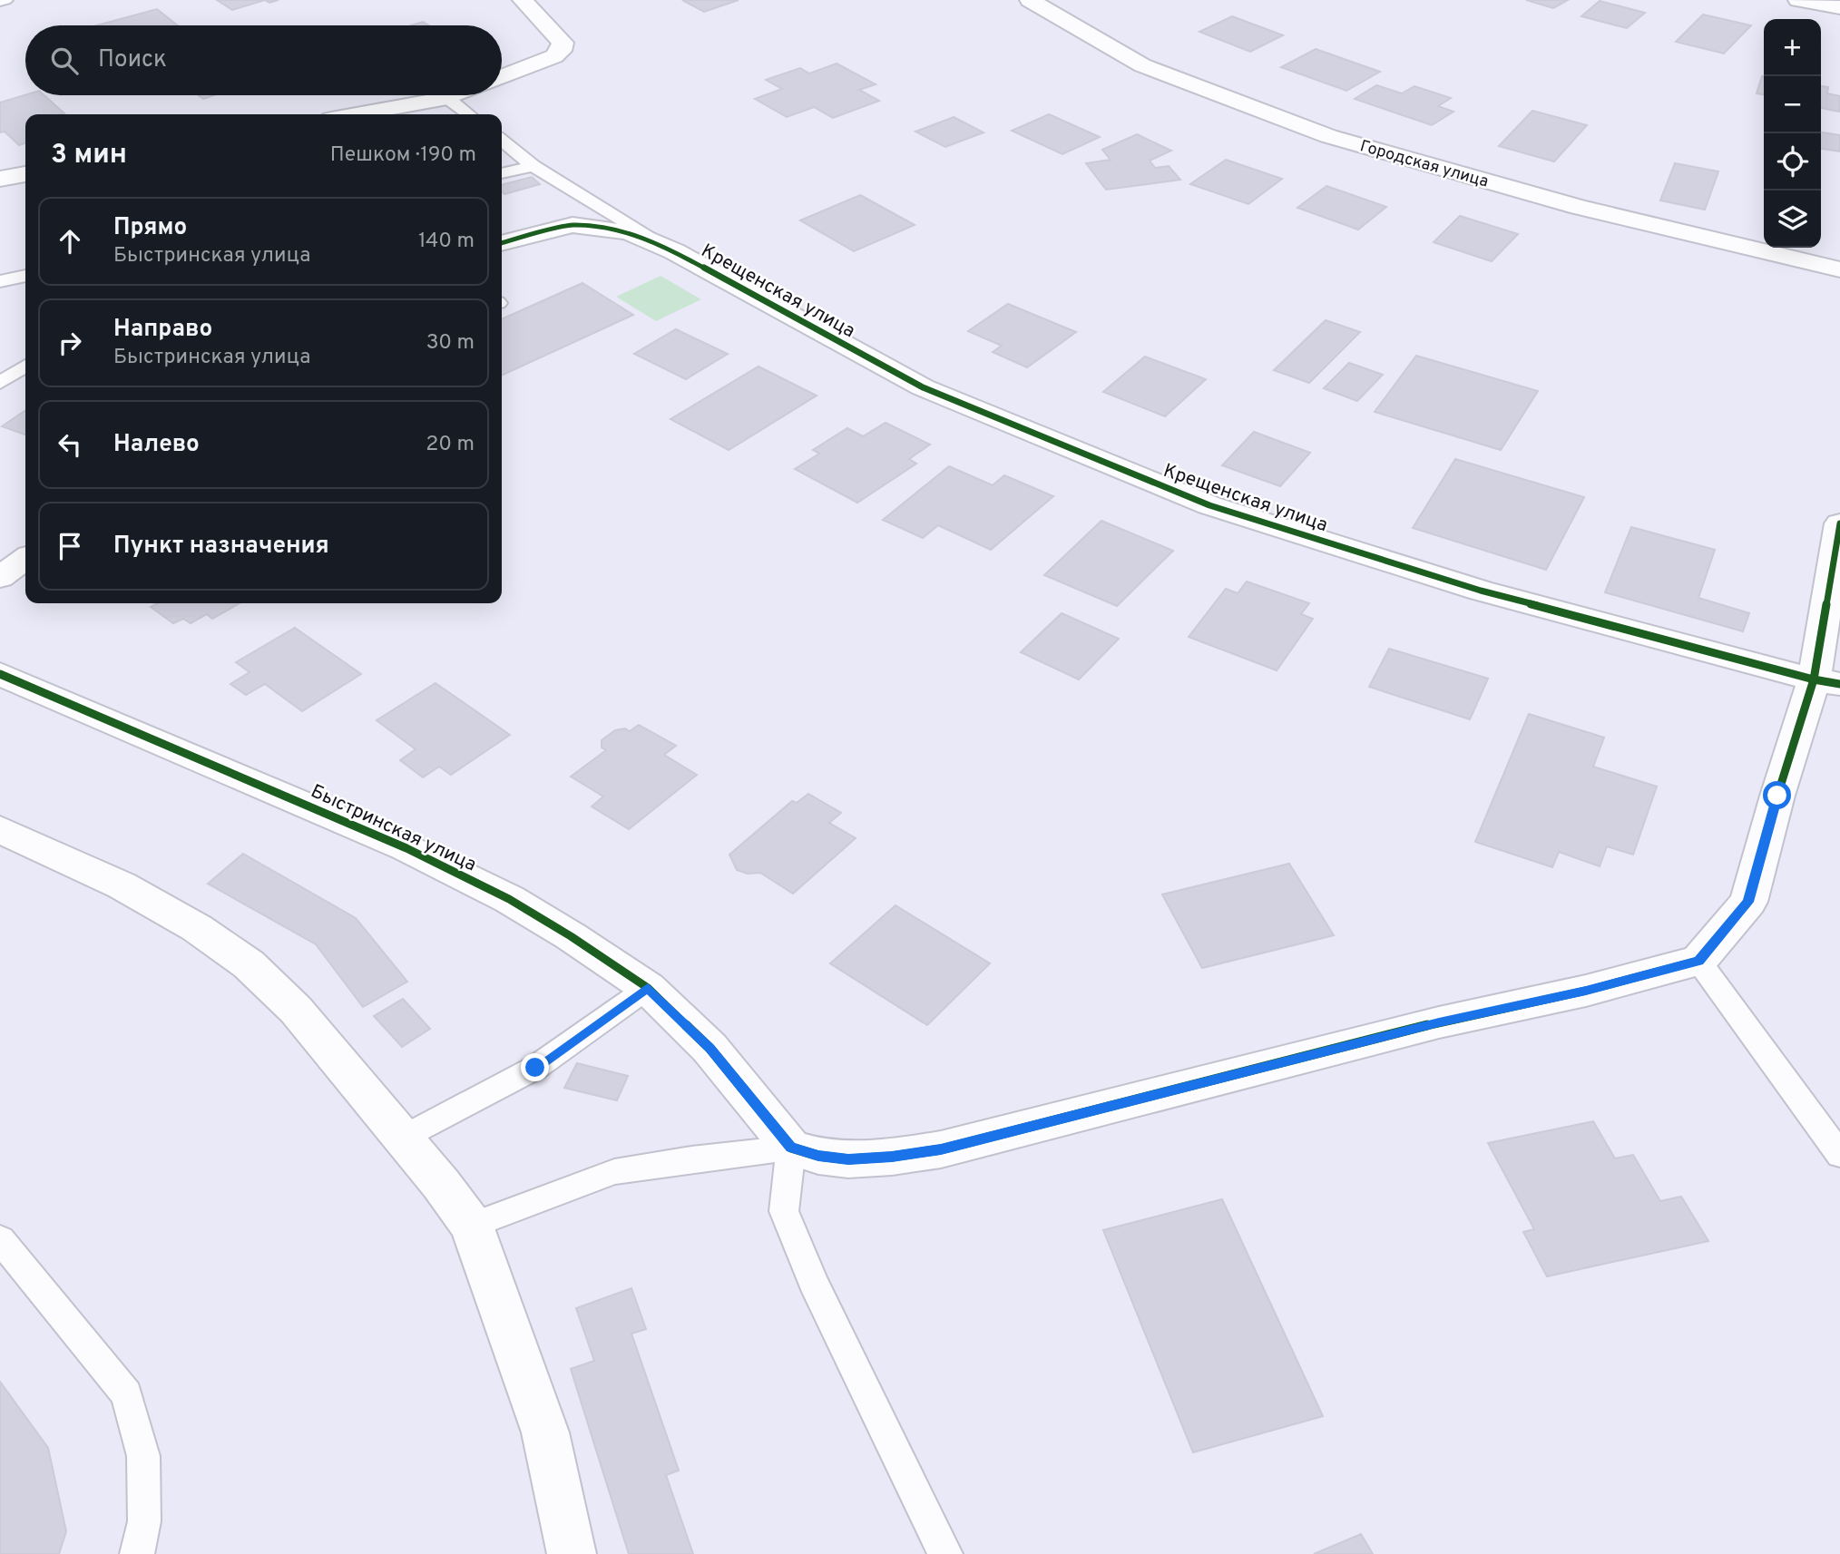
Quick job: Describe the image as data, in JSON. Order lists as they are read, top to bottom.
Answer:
{
  "streets": {
    "street": ["Городская улица", "Крещенская улица", "Быстринская улица"]
  },
  "page": {
    "map_buttons": ["+", "−"],
    "search": "Поиск",
    "heading": ["3 мин", "Пешком · 190 m"],
    "list": [
      ["Прямо", "Быстринская улица", "140 m"],
      ["Направо", "Быстринская улица", "30 m"],
      ["Налево", "20 m"],
      "Пункт назначения"
    ]
  }
}
